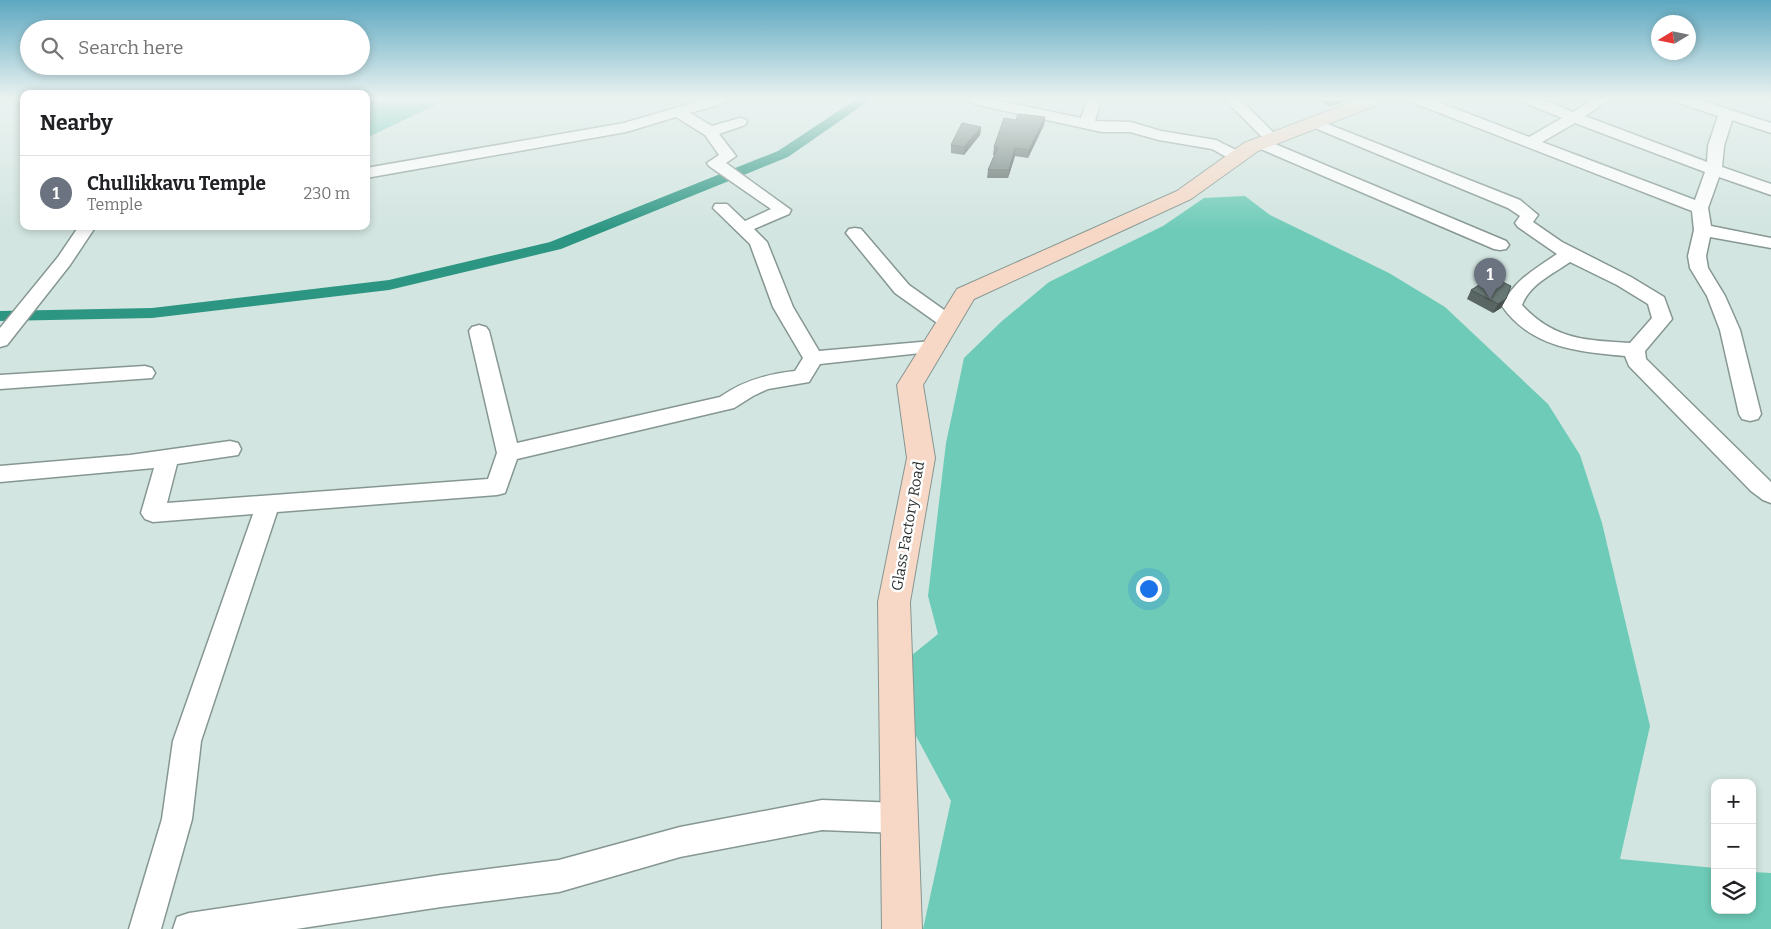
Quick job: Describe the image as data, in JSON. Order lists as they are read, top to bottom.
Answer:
{
  "streets": {
    "main road": ["Glass Factory Road"]
  },
  "north": "left",
  "page": {
    "search": "Search here",
    "heading": "Nearby",
    "list": [
      {
        "mark": "1",
        "name": "Chullikkavu Temple",
        "note": "Temple",
        "value": "230 m"
      }
    ],
    "pins": "1",
    "map_buttons": ["+", "−"]
  }
}
